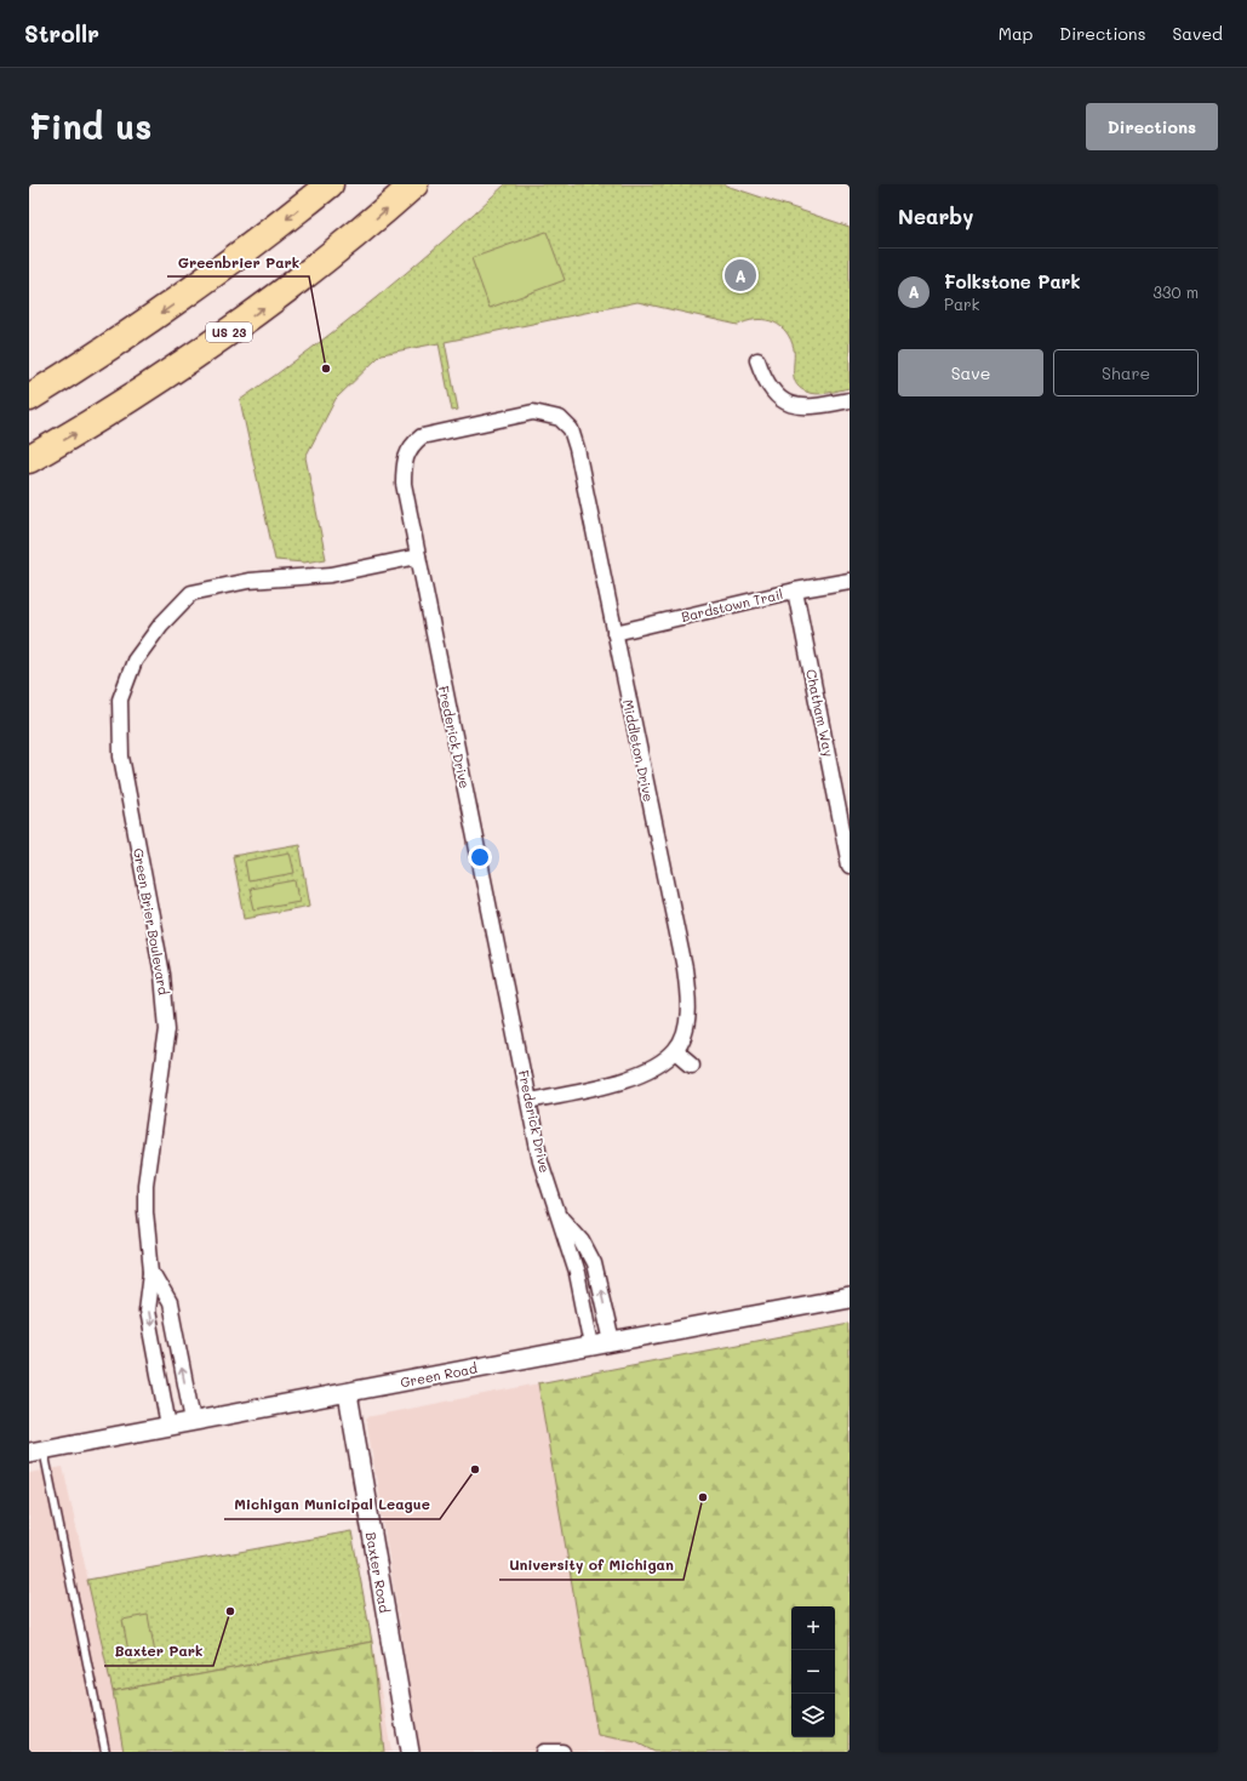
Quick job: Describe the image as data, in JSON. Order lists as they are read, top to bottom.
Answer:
{
  "streets": {
    "highway": ["US 23"],
    "street": [
      "Bardstown Trail",
      "Chatham Way",
      "Frederick Drive",
      "Middleton Drive",
      "Green Brier Boulevard",
      "Green Road",
      "Baxter Road"
    ]
  },
  "crossings": [
    ["Bardstown Trail", "Chatham Way"],
    ["Bardstown Trail", "Middleton Drive"],
    ["Frederick Drive", "Middleton Drive"],
    ["Frederick Drive", "Green Brier Boulevard"],
    ["Frederick Drive", "Green Road"],
    ["Green Brier Boulevard", "Green Road"],
    ["Green Road", "Baxter Road"]
  ],
  "places": [
    "Greenbrier Park",
    "Michigan Municipal League",
    "University of Michigan",
    "Baxter Park"
  ],
  "page": {
    "header": "Strollr",
    "nav": ["Map", "Directions", "Saved"],
    "buttons": [
      "Directions",
      ["Save", "Share"]
    ],
    "title": "Find us",
    "heading": "Nearby",
    "list": [
      {
        "mark": "A",
        "name": "Folkstone Park",
        "note": "Park",
        "value": "330 m"
      }
    ],
    "pins": "A",
    "map_buttons": ["+", "−"]
  }
}
